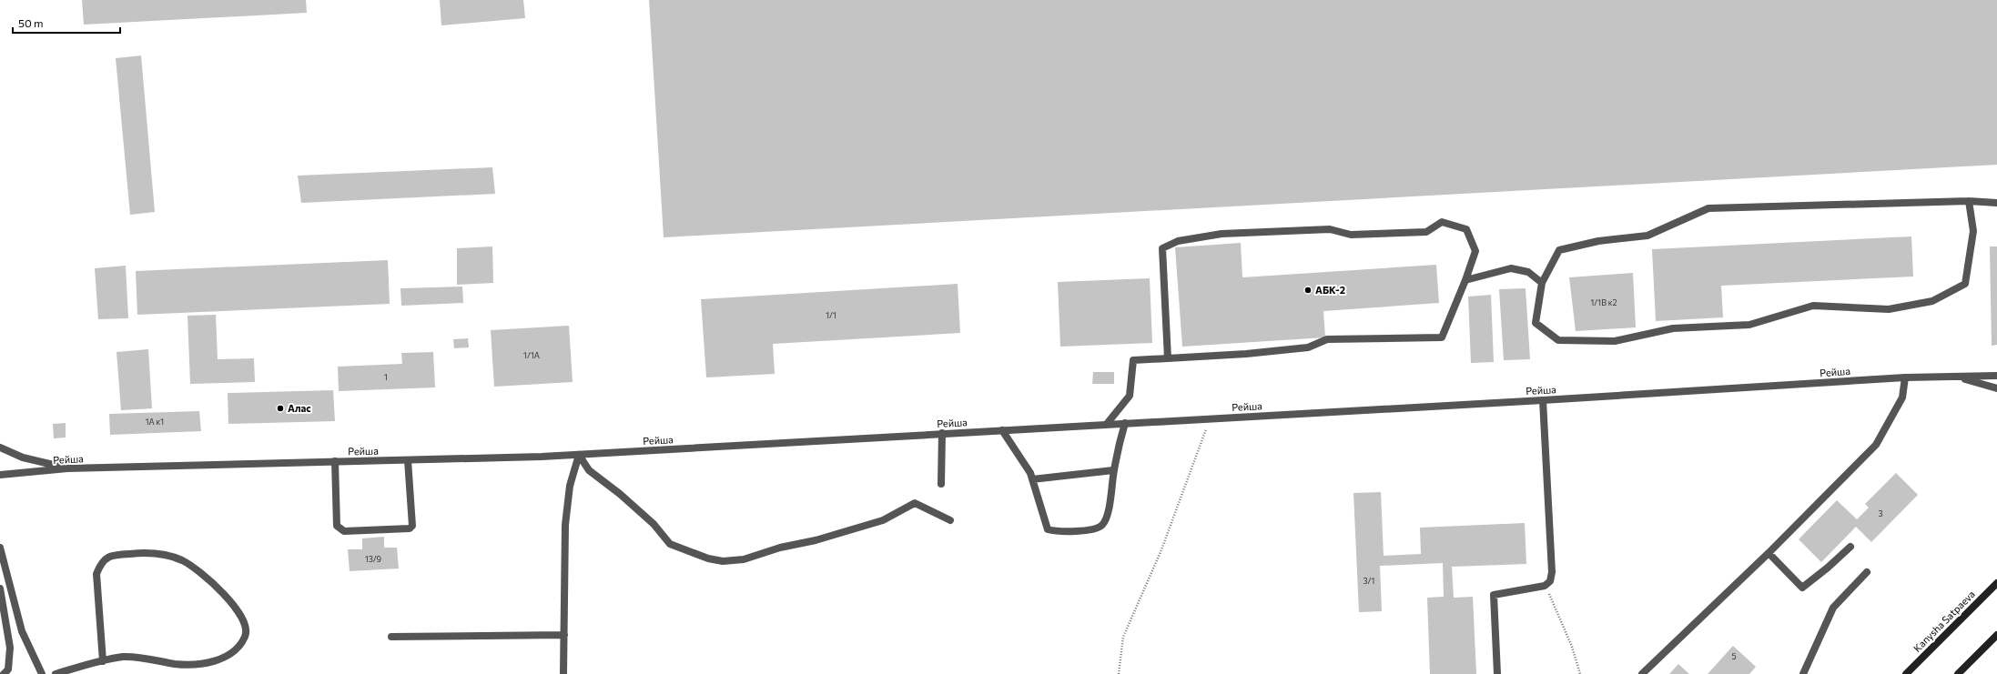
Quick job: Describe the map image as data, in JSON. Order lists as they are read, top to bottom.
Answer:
{
  "streets": {
    "main road": ["Kanysha Satpaeva"],
    "street": ["Рейша"]
  },
  "places": ["АБК-2", "Алас"],
  "house_numbers": [
    "1/1В к2",
    "1/1",
    "1/1А",
    "1",
    "1А к1",
    "3",
    "13/9",
    "3/1",
    "5"
  ],
  "scale_bar": "50 m"
}
